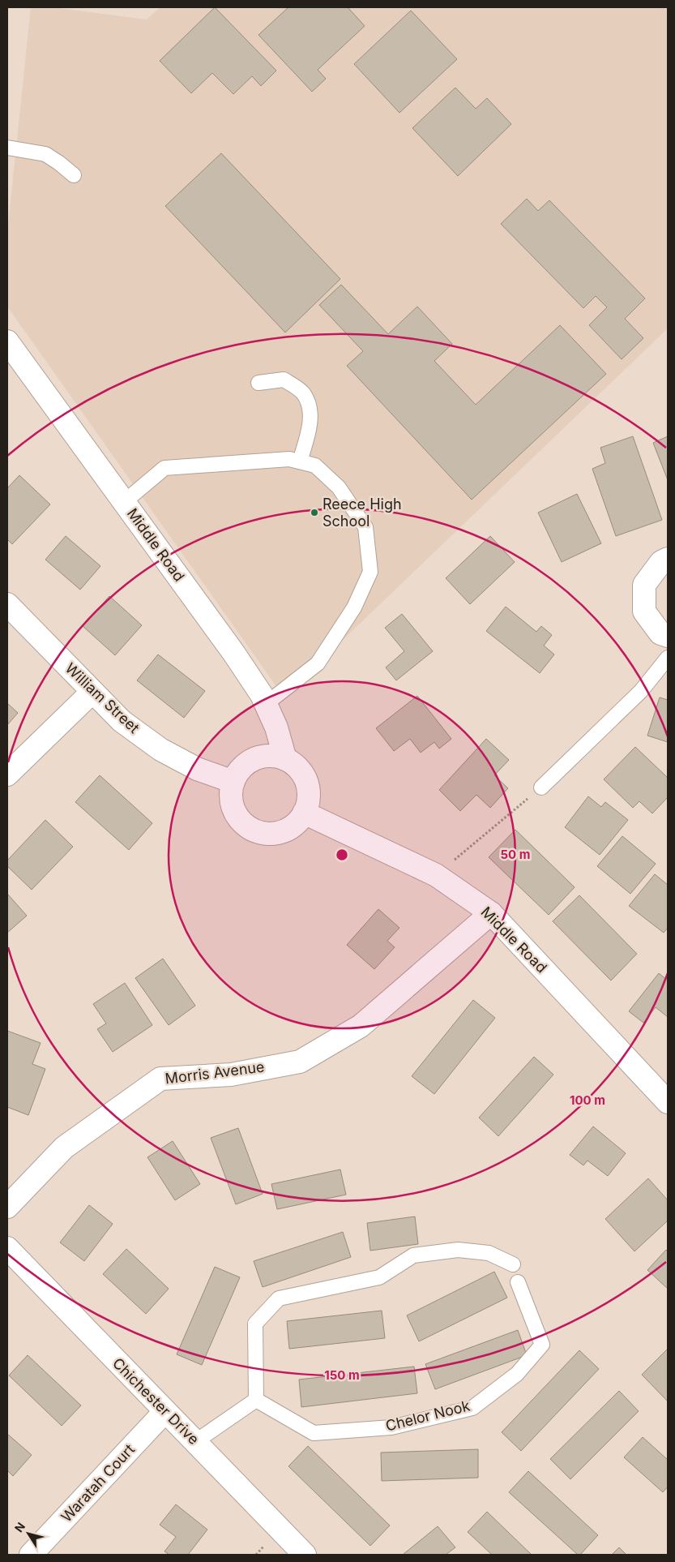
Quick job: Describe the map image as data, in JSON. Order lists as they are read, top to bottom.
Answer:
{
  "streets": {
    "street": [
      "Middle Road",
      "William Street",
      "Morris Avenue",
      "Chichester Drive",
      "Waratah Court"
    ],
    "lane": ["Chelor Nook"]
  },
  "crossings": [
    ["Middle Road", "William Street"],
    ["Middle Road", "Morris Avenue"],
    ["Chichester Drive", "Waratah Court"]
  ],
  "places": ["Reece High School"],
  "north": "top left",
  "rings": ["50 m", "100 m", "150 m"]
}
